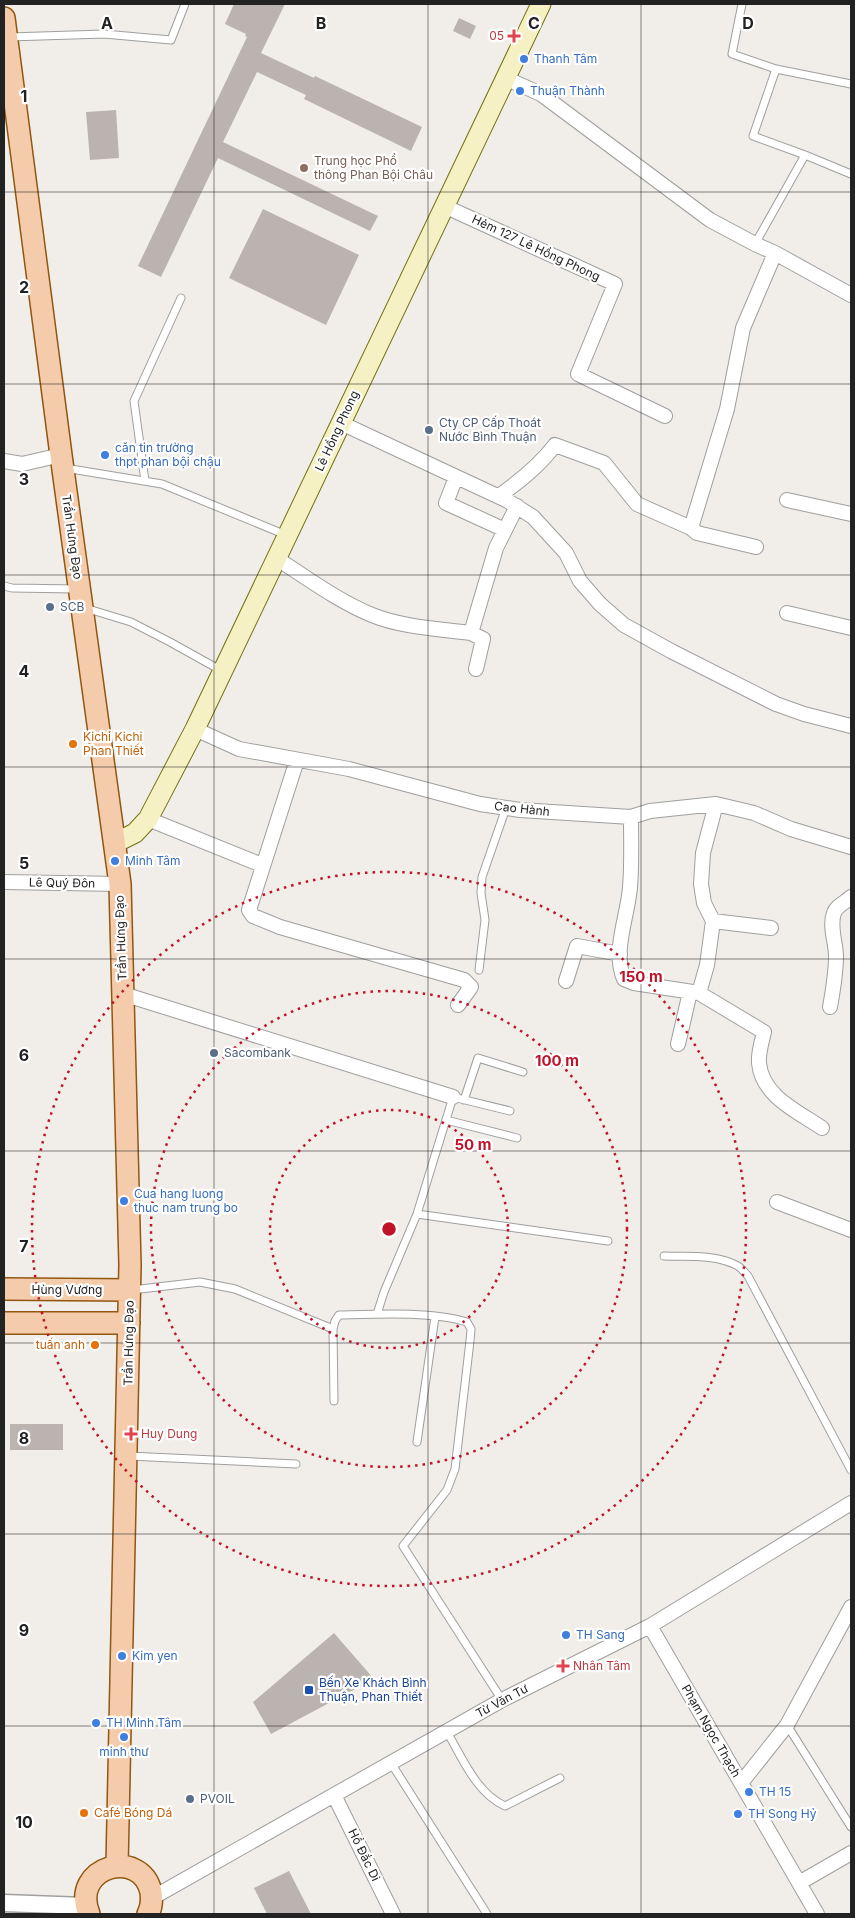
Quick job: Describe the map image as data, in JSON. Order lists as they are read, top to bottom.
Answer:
{
  "streets": {
    "main road": ["Lê Hồng Phong", "Trần Hưng Đạo", "Hùng Vương"],
    "street": [
      "Hẻm 127 Lê Hồng Phong",
      "Cao Hành",
      "Lê Quý Đôn",
      "Từ Văn Tư",
      "Phạm Ngọc Thạch",
      "Hồ Đắc Di"
    ]
  },
  "crossings": [
    ["Hẻm 127 Lê Hồng Phong", "Lê Hồng Phong"],
    ["Lê Hồng Phong", "Trần Hưng Đạo"],
    ["Lê Hồng Phong", "Cao Hành"],
    ["Trần Hưng Đạo", "Lê Quý Đôn"],
    ["Trần Hưng Đạo", "Hùng Vương"],
    ["Từ Văn Tư", "Phạm Ngọc Thạch"],
    ["Từ Văn Tư", "Hồ Đắc Di"]
  ],
  "places": {
    "health": ["05", "Huy Dung", "Nhân Tâm"],
    "other": [
      "Thanh Tâm",
      "Thuận Thành",
      "Trung học Phổ thông Phan Bội Châu",
      "Cty CP Cấp Thoát Nước Bình Thuận",
      "căn tin trường thpt phan bội chậu",
      "SCB",
      "Kichi Kichi Phan Thiết",
      "Minh Tâm",
      "Sacombank",
      "Cua hang luong thuc nam trung bo",
      "tuấn anh",
      "TH Sang",
      "Kim yen",
      "TH Minh Tâm",
      "minh thư",
      "TH 15",
      "PVOIL",
      "Café Bóng Dá",
      "TH Song Hỷ"
    ],
    "transit": ["Bến Xe Khách Bình Thuận, Phan Thiết"]
  },
  "grid": {
    "columns": [
      "A",
      "B",
      "C",
      "D"
    ],
    "rows": [
      "1",
      "2",
      "3",
      "4",
      "5",
      "6",
      "7",
      "8",
      "9",
      "10"
    ]
  },
  "rings": ["150 m", "100 m", "50 m"]
}
